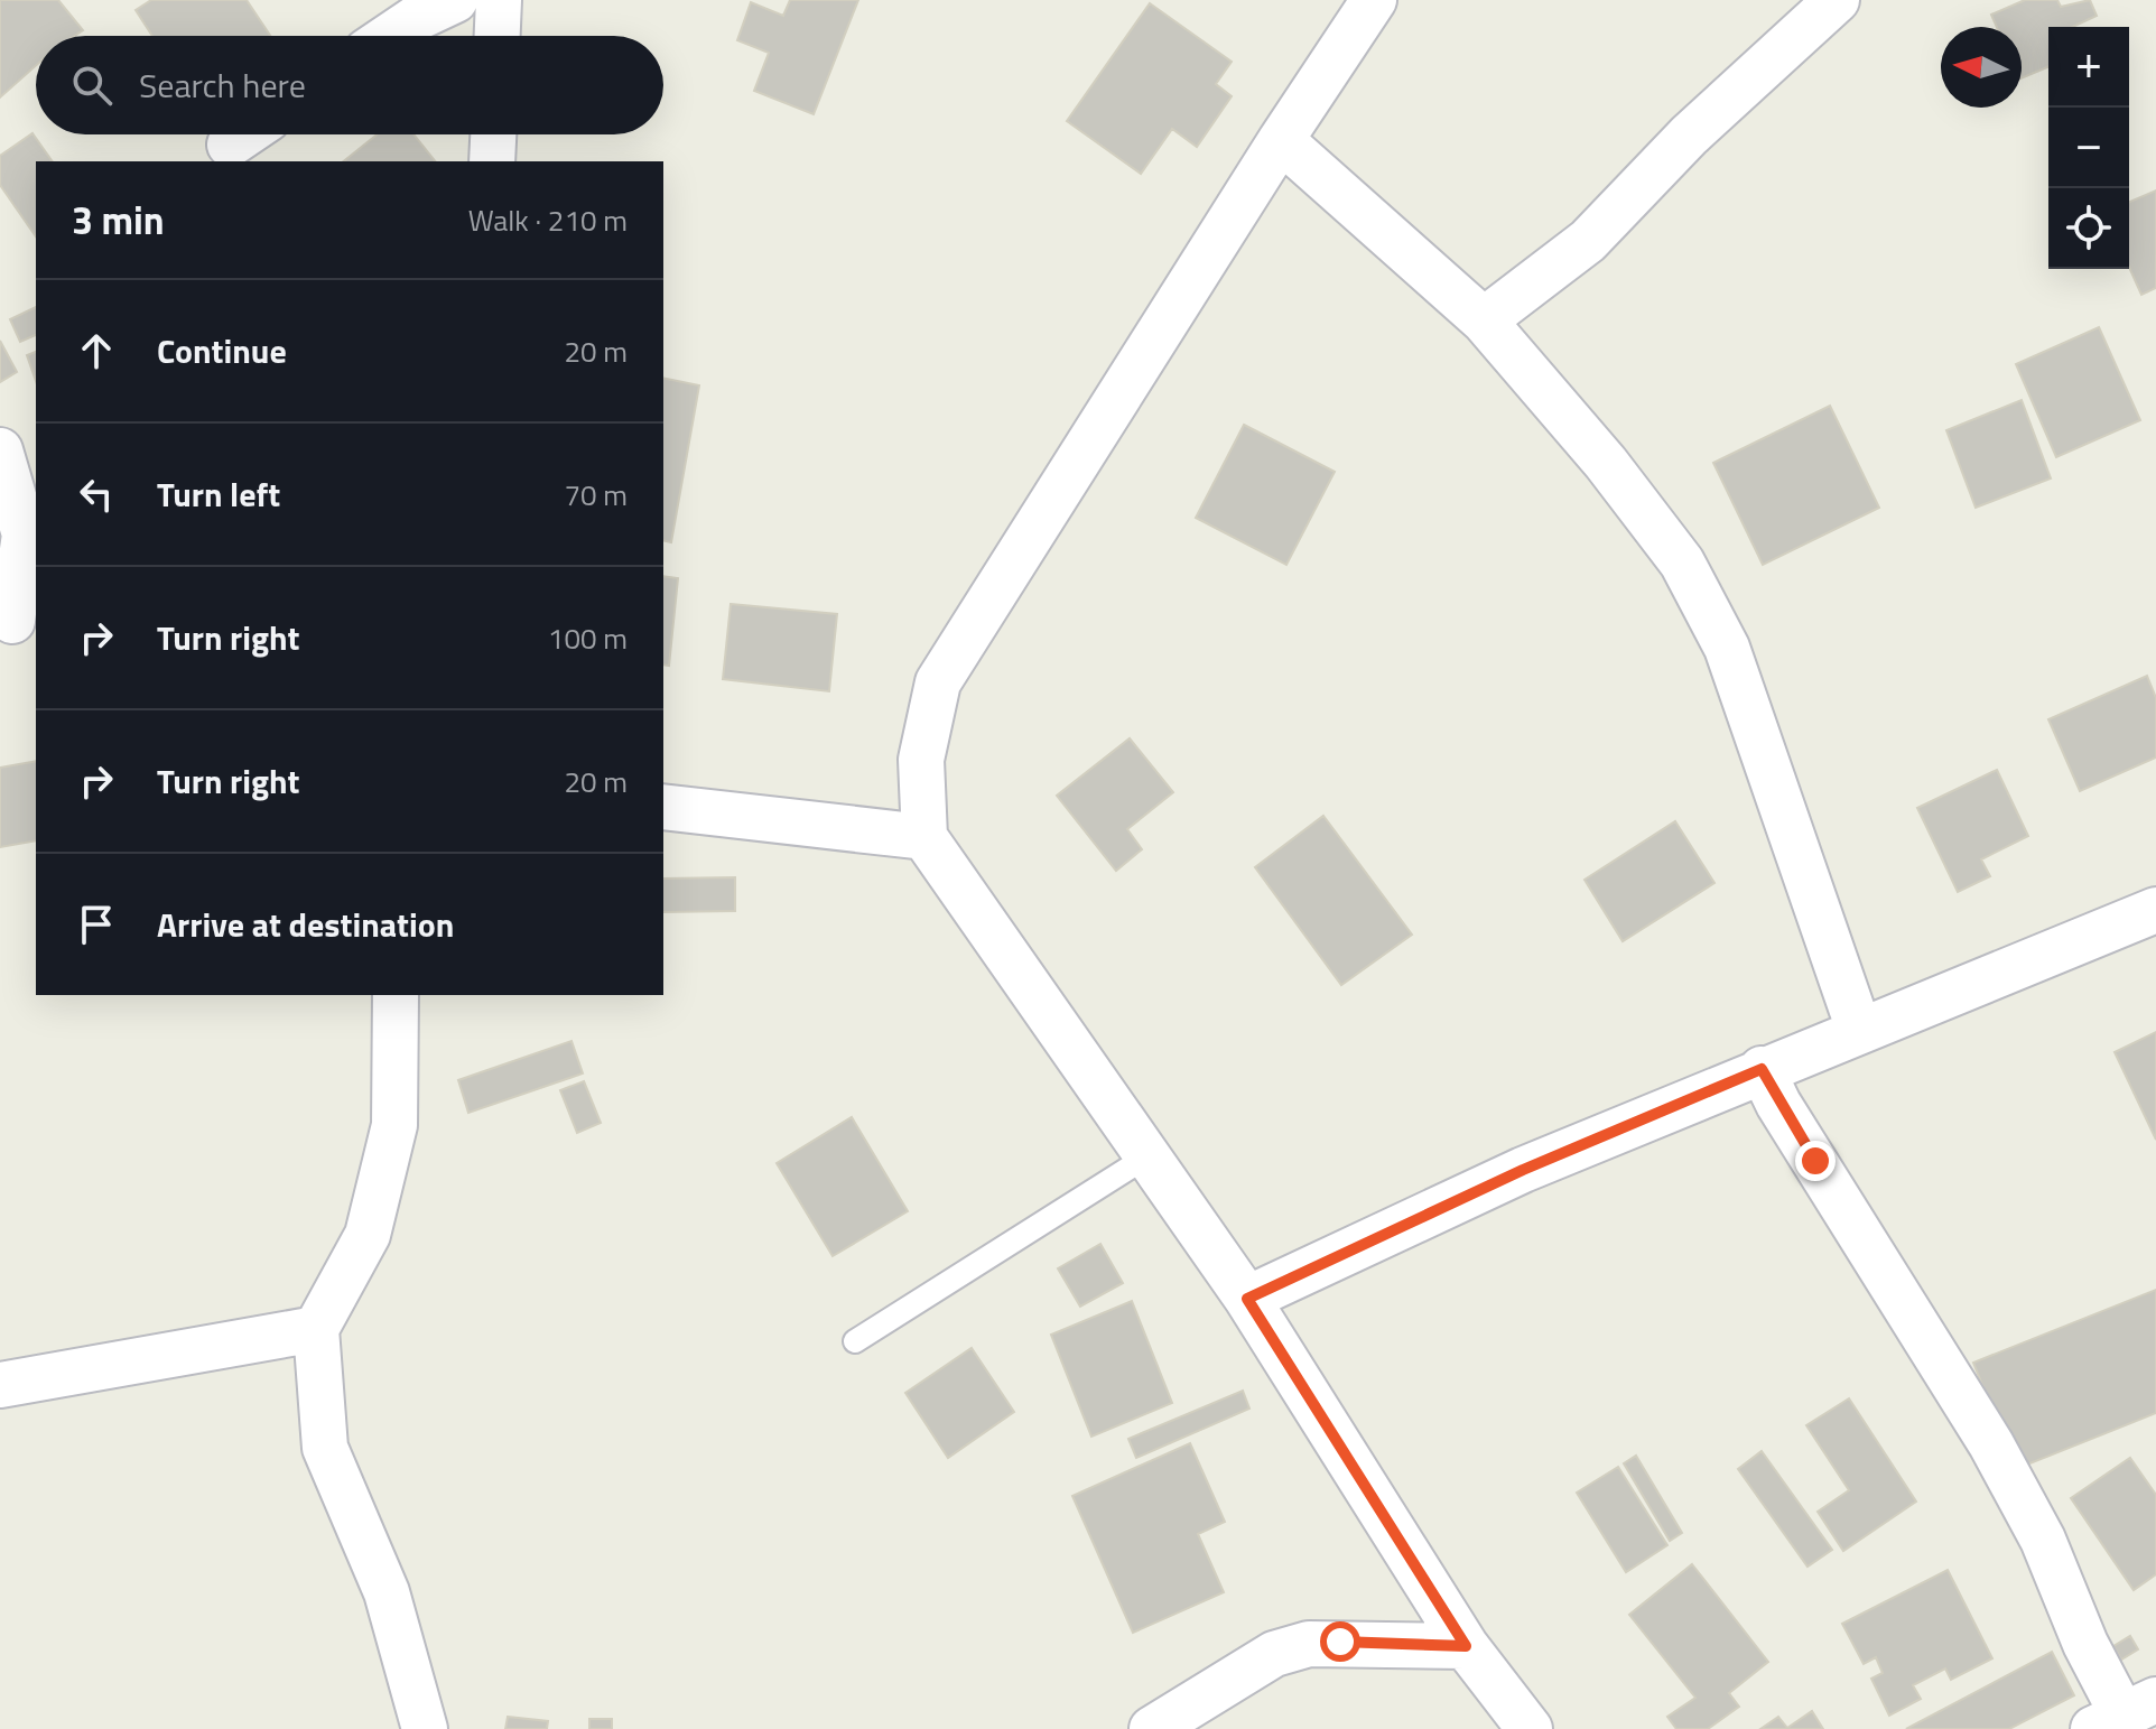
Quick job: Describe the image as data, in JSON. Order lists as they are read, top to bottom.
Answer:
{
  "north": "left",
  "page": {
    "map_buttons": ["+", "−"],
    "search": "Search here",
    "heading": ["3 min", "Walk · 210 m"],
    "list": [
      ["Continue", "20 m"],
      ["Turn left", "70 m"],
      ["Turn right", "100 m"],
      ["Turn right", "20 m"],
      "Arrive at destination"
    ]
  }
}
